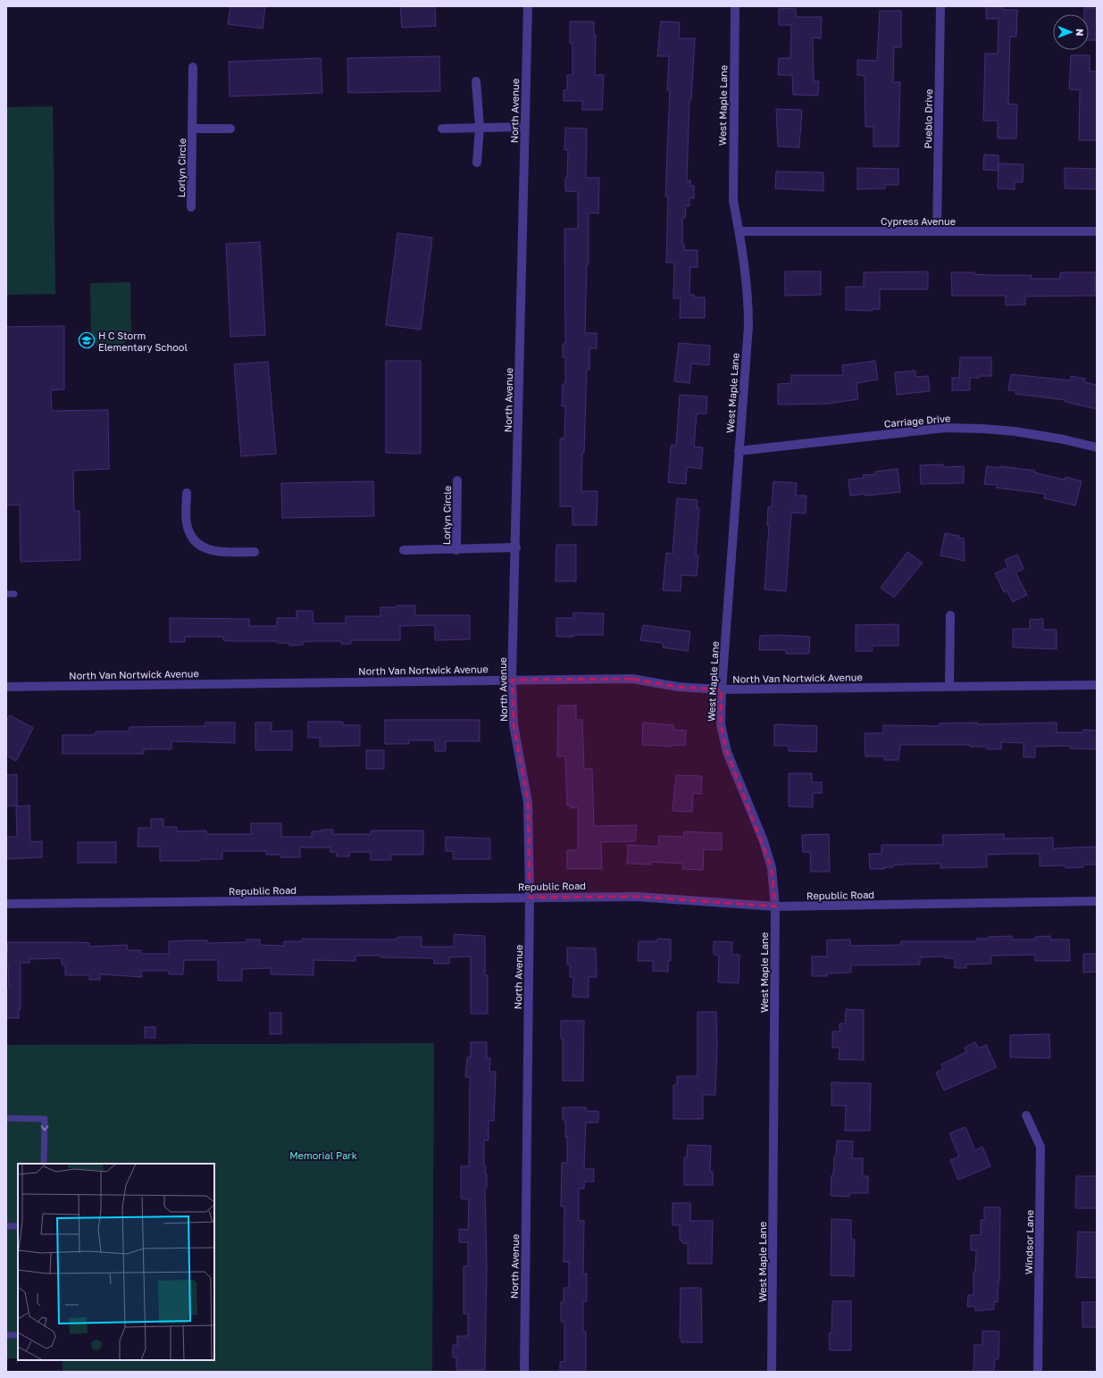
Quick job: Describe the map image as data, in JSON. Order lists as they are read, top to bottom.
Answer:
{
  "streets": {
    "street": [
      "West Maple Lane",
      "North Avenue",
      "Pueblo Drive",
      "Lorlyn Circle",
      "Cypress Avenue",
      "Carriage Drive",
      "North Van Nortwick Avenue",
      "Republic Road",
      "Windsor Lane"
    ]
  },
  "crossings": [
    ["West Maple Lane", "Cypress Avenue"],
    ["West Maple Lane", "Carriage Drive"],
    ["West Maple Lane", "North Van Nortwick Avenue"],
    ["West Maple Lane", "Republic Road"],
    ["North Avenue", "Lorlyn Circle"],
    ["North Avenue", "North Van Nortwick Avenue"],
    ["North Avenue", "Republic Road"],
    ["Pueblo Drive", "Cypress Avenue"]
  ],
  "parks": ["Memorial Park"],
  "places": {
    "school or university": ["H C Storm Elementary School"]
  },
  "north": "right"
}
